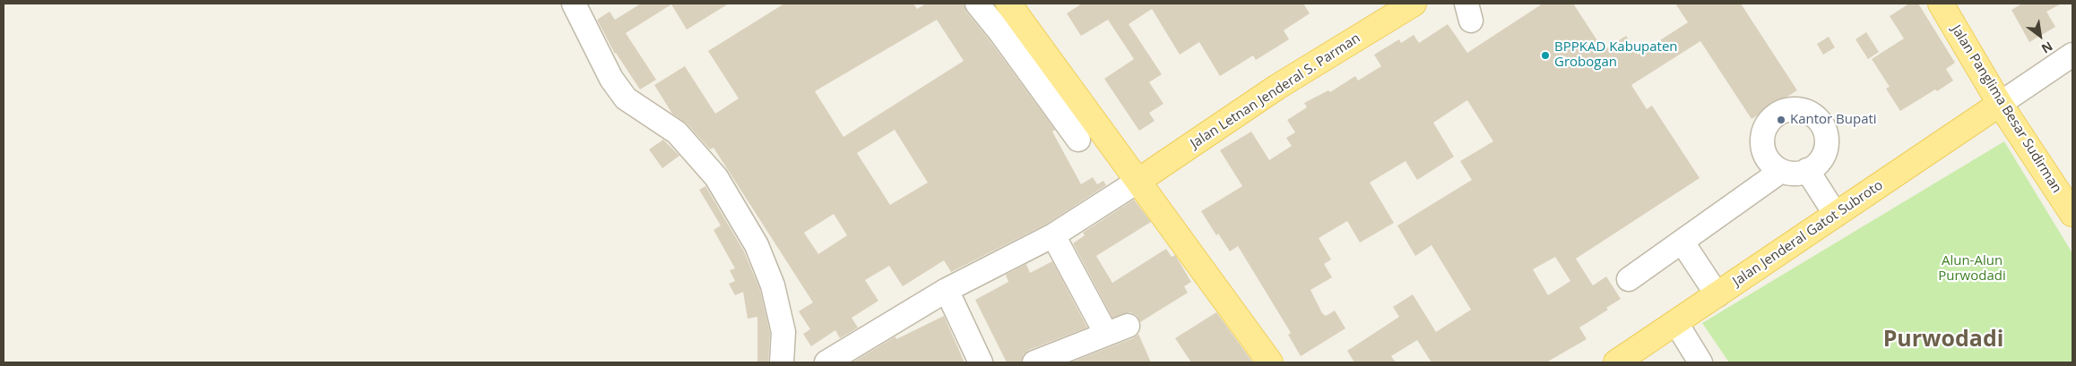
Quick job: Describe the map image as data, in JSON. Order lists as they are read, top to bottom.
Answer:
{
  "streets": {
    "main road": ["Jalan Letnan Jenderal S. Parman", "Jalan Panglima Besar Sudirman", "Jalan Jenderal Gatot Subroto"]
  },
  "crossings": [
    ["Jalan Panglima Besar Sudirman", "Jalan Jenderal Gatot Subroto"]
  ],
  "districts": ["Purwodadi"],
  "parks": ["Alun-Alun Purwodadi"],
  "places": ["BPPKAD Kabupaten Grobogan", "Kantor Bupati"],
  "north": "bottom right"
}
